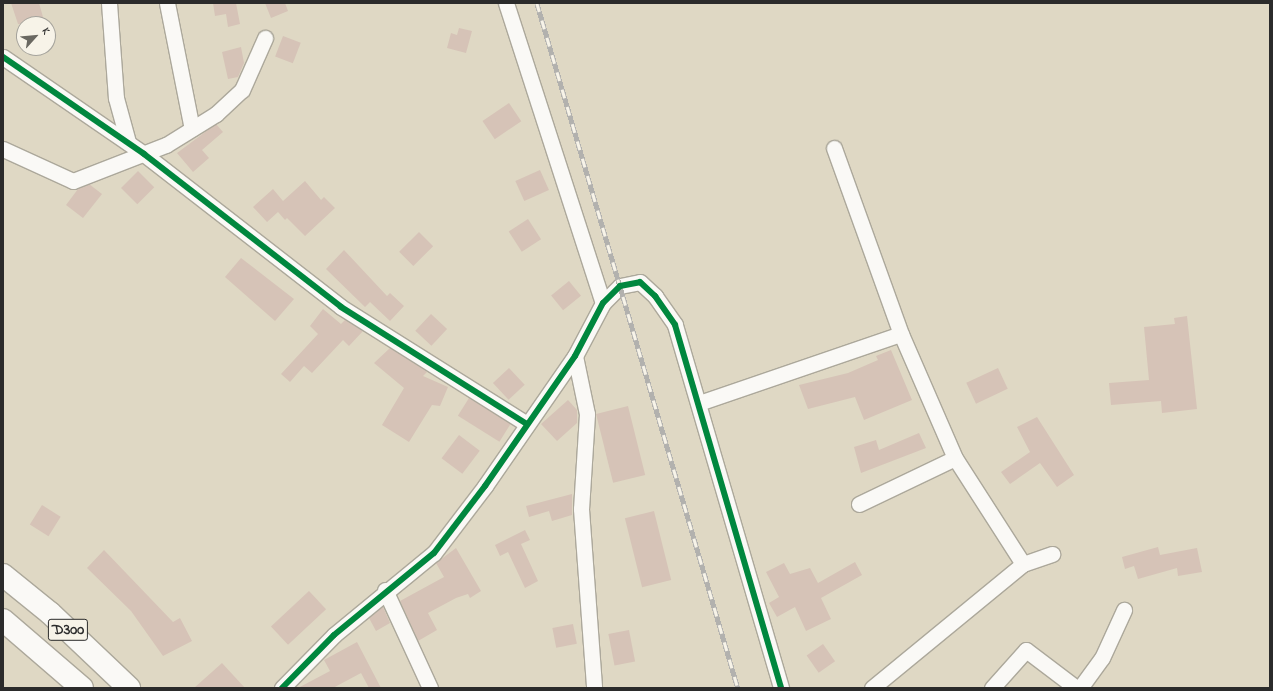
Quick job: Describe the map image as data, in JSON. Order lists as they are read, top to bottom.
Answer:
{
  "streets": {
    "highway": ["D300"]
  },
  "north": "top right"
}
